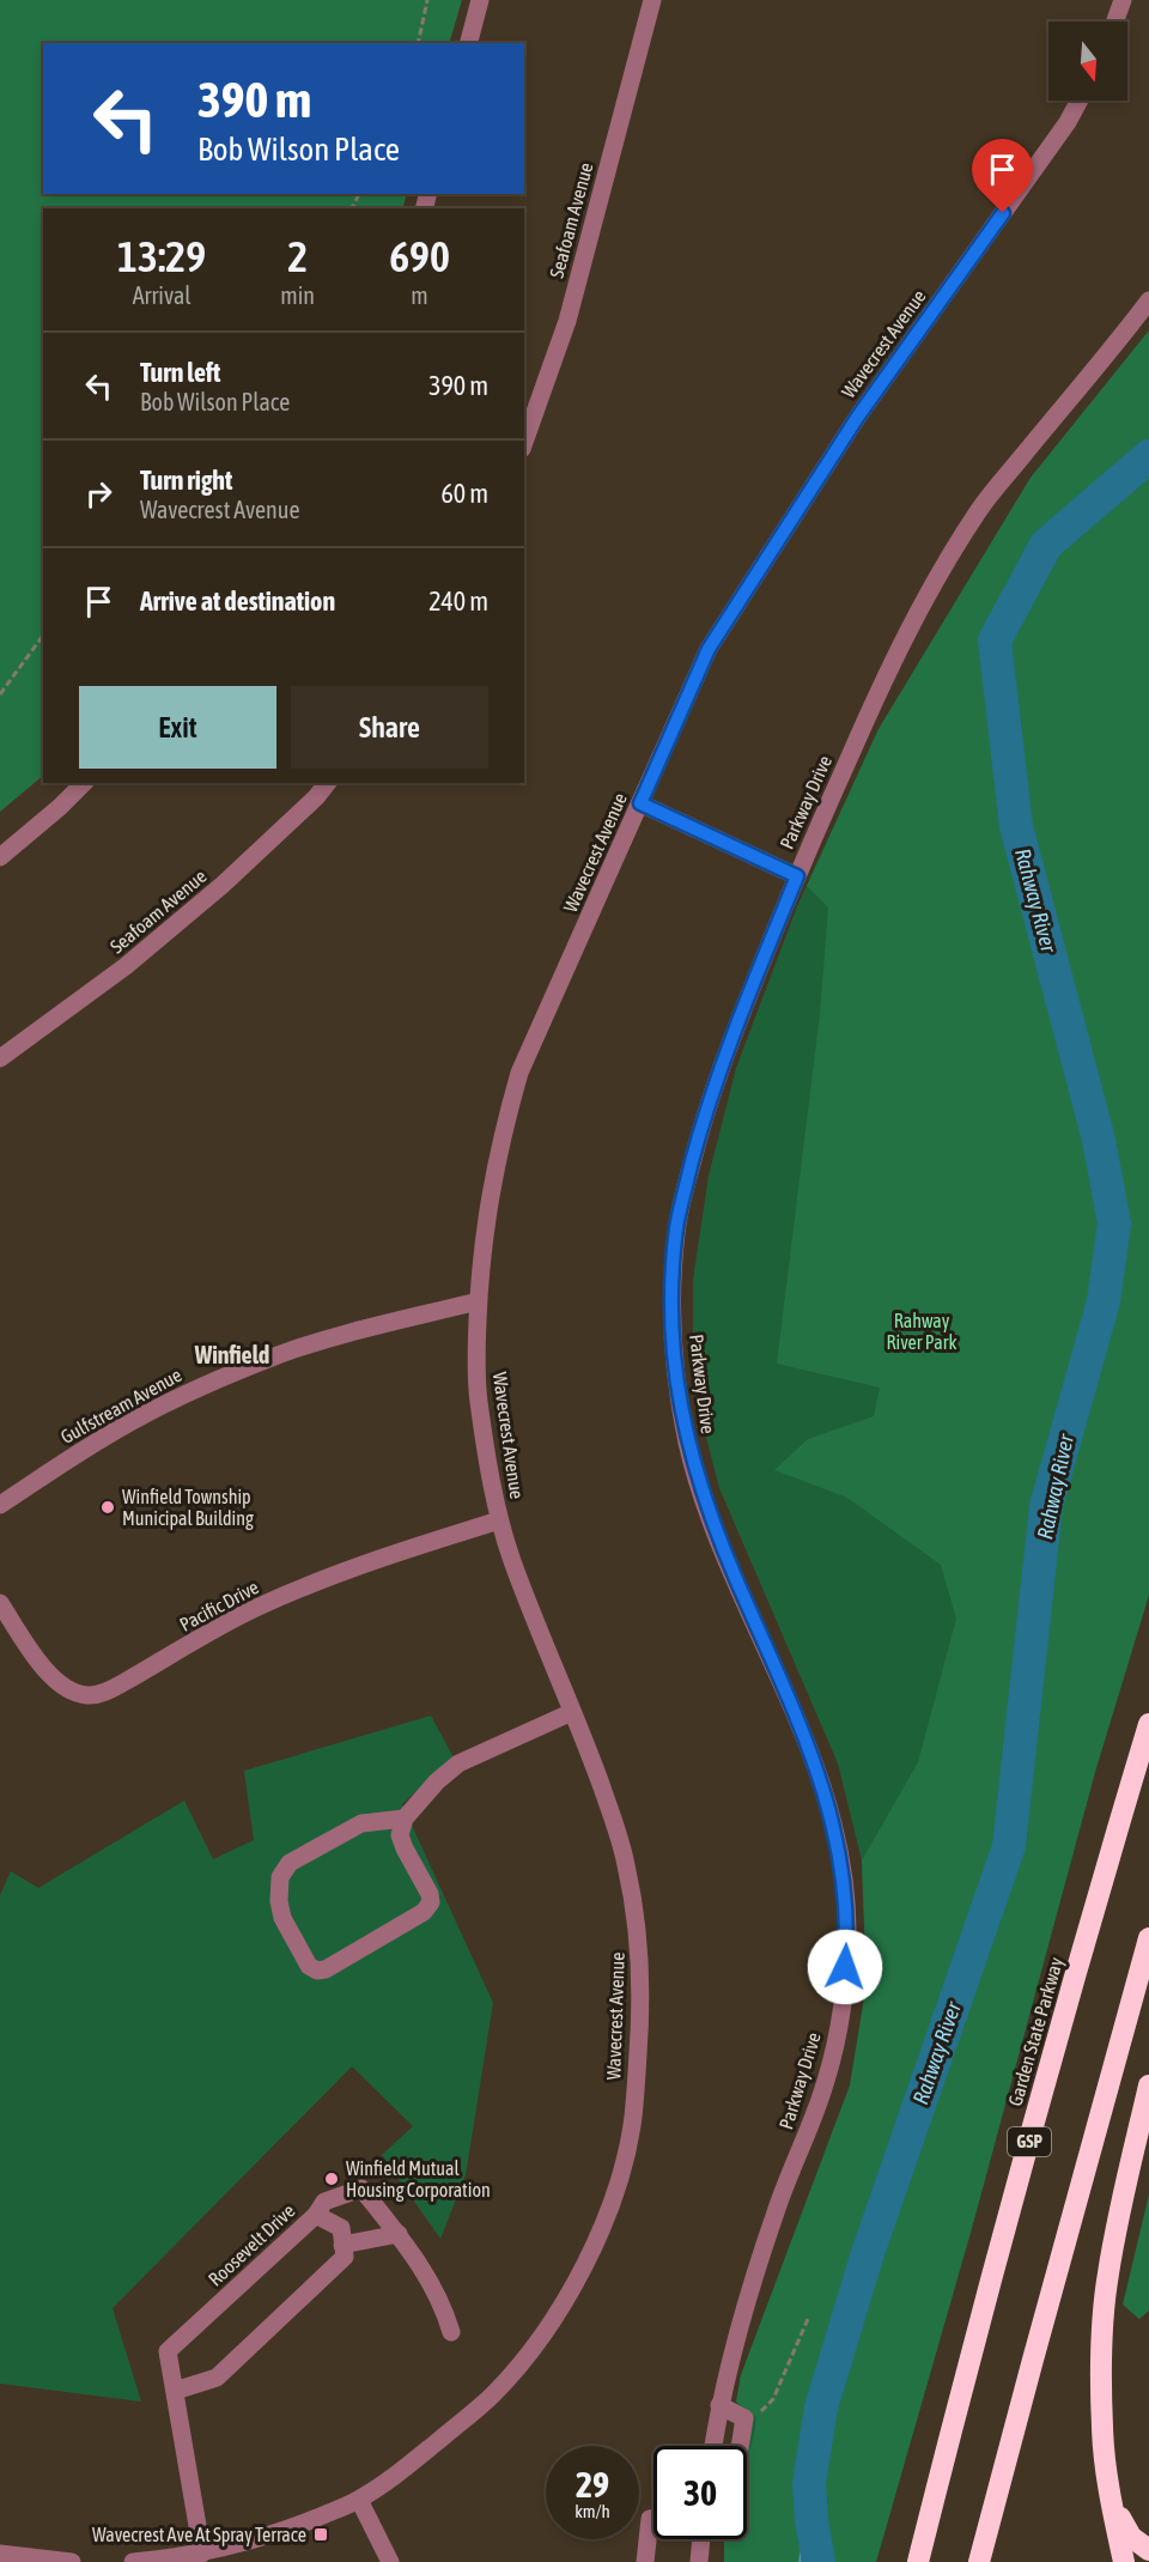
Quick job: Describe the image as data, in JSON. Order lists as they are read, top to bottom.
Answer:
{
  "streets": {
    "highway": ["Garden State Parkway", "GSP"],
    "street": [
      "Seafoam Avenue",
      "Wavecrest Avenue",
      "Parkway Drive",
      "Gulfstream Avenue",
      "Pacific Drive",
      "Roosevelt Drive"
    ]
  },
  "crossings": [
    ["Wavecrest Avenue", "Gulfstream Avenue"],
    ["Wavecrest Avenue", "Pacific Drive"],
    ["Wavecrest Avenue", "Roosevelt Drive"]
  ],
  "districts": ["Winfield"],
  "water": ["Rahway River"],
  "parks": ["Rahway River Park"],
  "places": {
    "other": ["Winfield Township Municipal Building", "Winfield Mutual Housing Corporation"],
    "transit": ["Wavecrest Ave At Spray Terrace"]
  },
  "north": "bottom",
  "page": {
    "turn": ["390 m", "Bob Wilson Place"],
    "eta": [
      "13:29",
      "Arrival",
      "2",
      "min",
      "690",
      "m"
    ],
    "list": [
      {
        "name": "Turn left",
        "note": "Bob Wilson Place",
        "value": "390 m"
      },
      {
        "name": "Turn right",
        "note": "Wavecrest Avenue",
        "value": "60 m"
      },
      {
        "name": "Arrive at destination",
        "value": "240 m"
      }
    ],
    "buttons": ["Exit", "Share"],
    "speed": "29 km/h",
    "limit": "30"
  }
}
